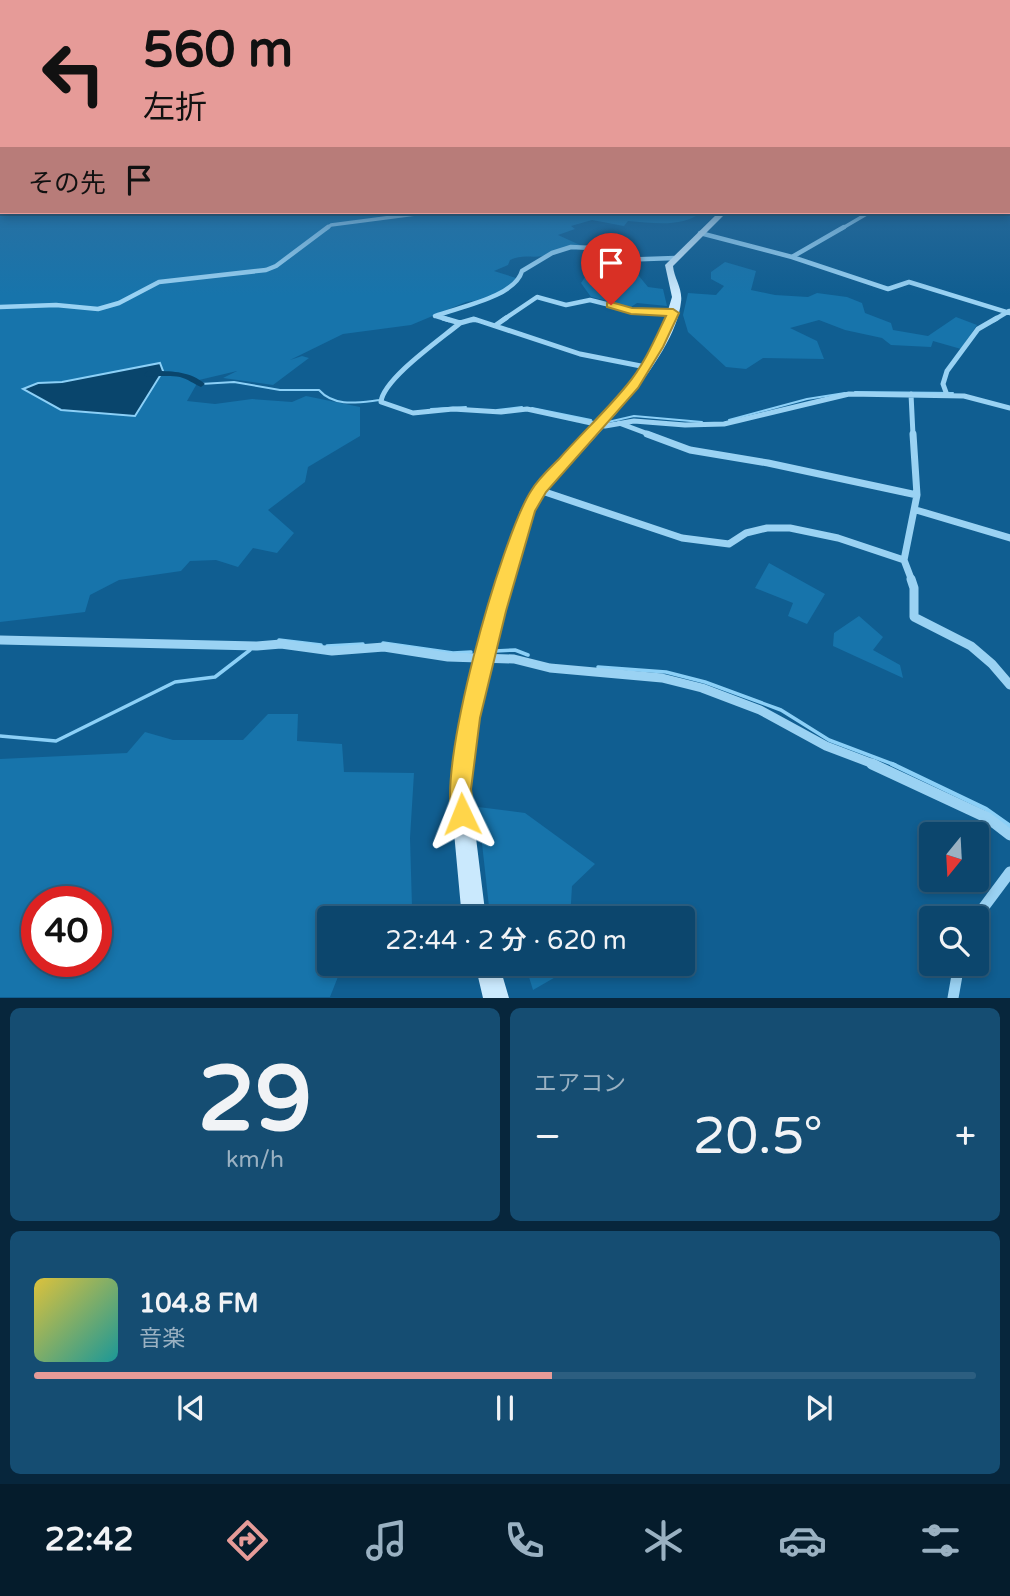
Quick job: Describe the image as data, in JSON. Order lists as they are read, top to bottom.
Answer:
{
  "north": "bottom",
  "page": {
    "turn": ["560 m", "左折"],
    "then": "その先",
    "limit": "40",
    "trip": "22:44 · 2 分 · 620 m",
    "tile": [
      ["29", "km/h"],
      "エアコン"
    ],
    "heat": ["−", "20.5°", "+"],
    "song": ["104.8 FM", "音楽"],
    "tabs": "22:42"
  }
}
